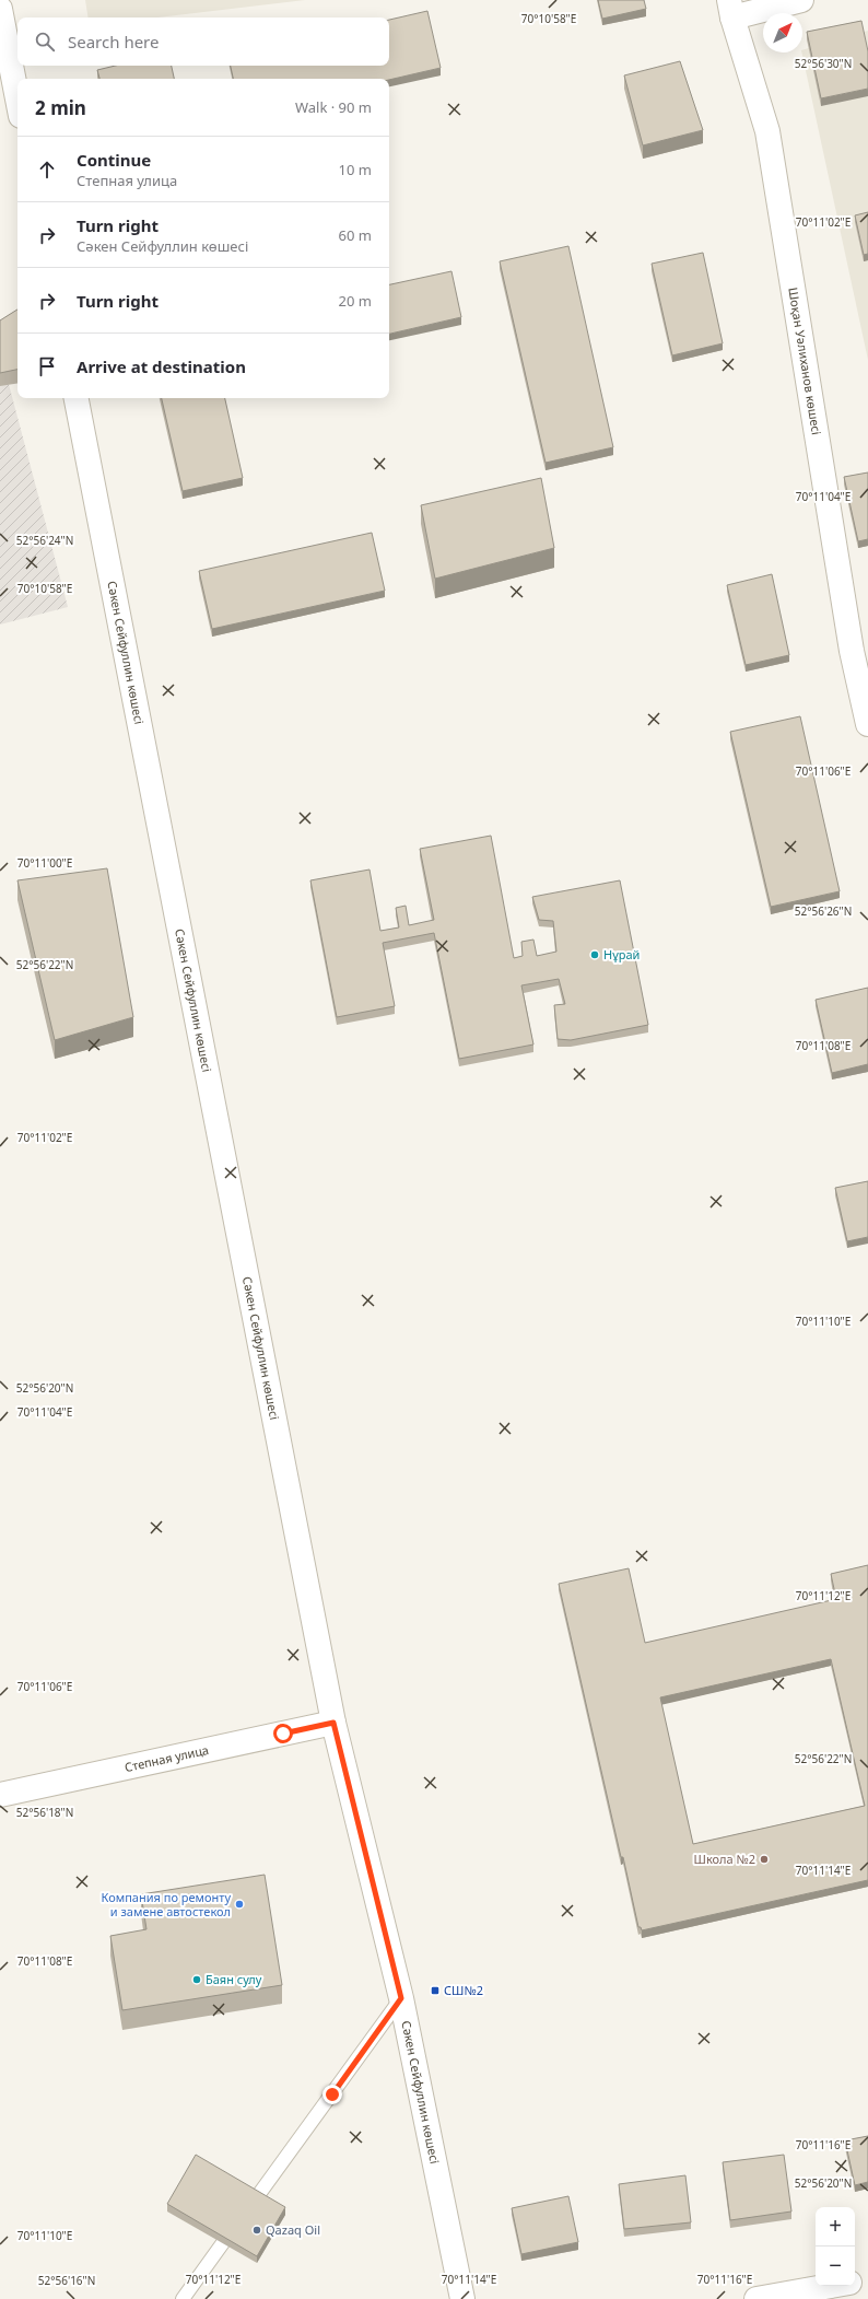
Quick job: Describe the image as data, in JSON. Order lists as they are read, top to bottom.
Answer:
{
  "streets": {
    "street": ["Шоқан Уәлиханов көшесі", "Сәкен Сейфуллин көшесі", "Степная улица"]
  },
  "crossings": [
    ["Сәкен Сейфуллин көшесі", "Степная улица"]
  ],
  "places": {
    "other": [
      "Нұрай",
      "Школа №2",
      "Компания по ремонту и замене автостекол",
      "Баян сулу",
      "Qazaq Oil"
    ],
    "transit": ["СШ№2"]
  },
  "north": "top right",
  "page": {
    "search": "Search here",
    "heading": ["2 min", "Walk · 90 m"],
    "list": [
      ["Continue", "Степная улица", "10 m"],
      ["Turn right", "Сәкен Сейфуллин көшесі", "60 m"],
      ["Turn right", "20 m"],
      "Arrive at destination"
    ],
    "map_buttons": ["+", "−"]
  },
  "coordinates": [
    "70°10'58\"E",
    "52°56'30\"N",
    "70°11'02\"E",
    "70°11'04\"E",
    "52°56'24\"N",
    "70°11'06\"E",
    "70°11'00\"E",
    "52°56'26\"N",
    "52°56'22\"N",
    "70°11'08\"E",
    "70°11'10\"E",
    "52°56'20\"N",
    "70°11'12\"E",
    "52°56'18\"N",
    "70°11'14\"E",
    "70°11'16\"E",
    "52°56'16\"N"
  ]
}
